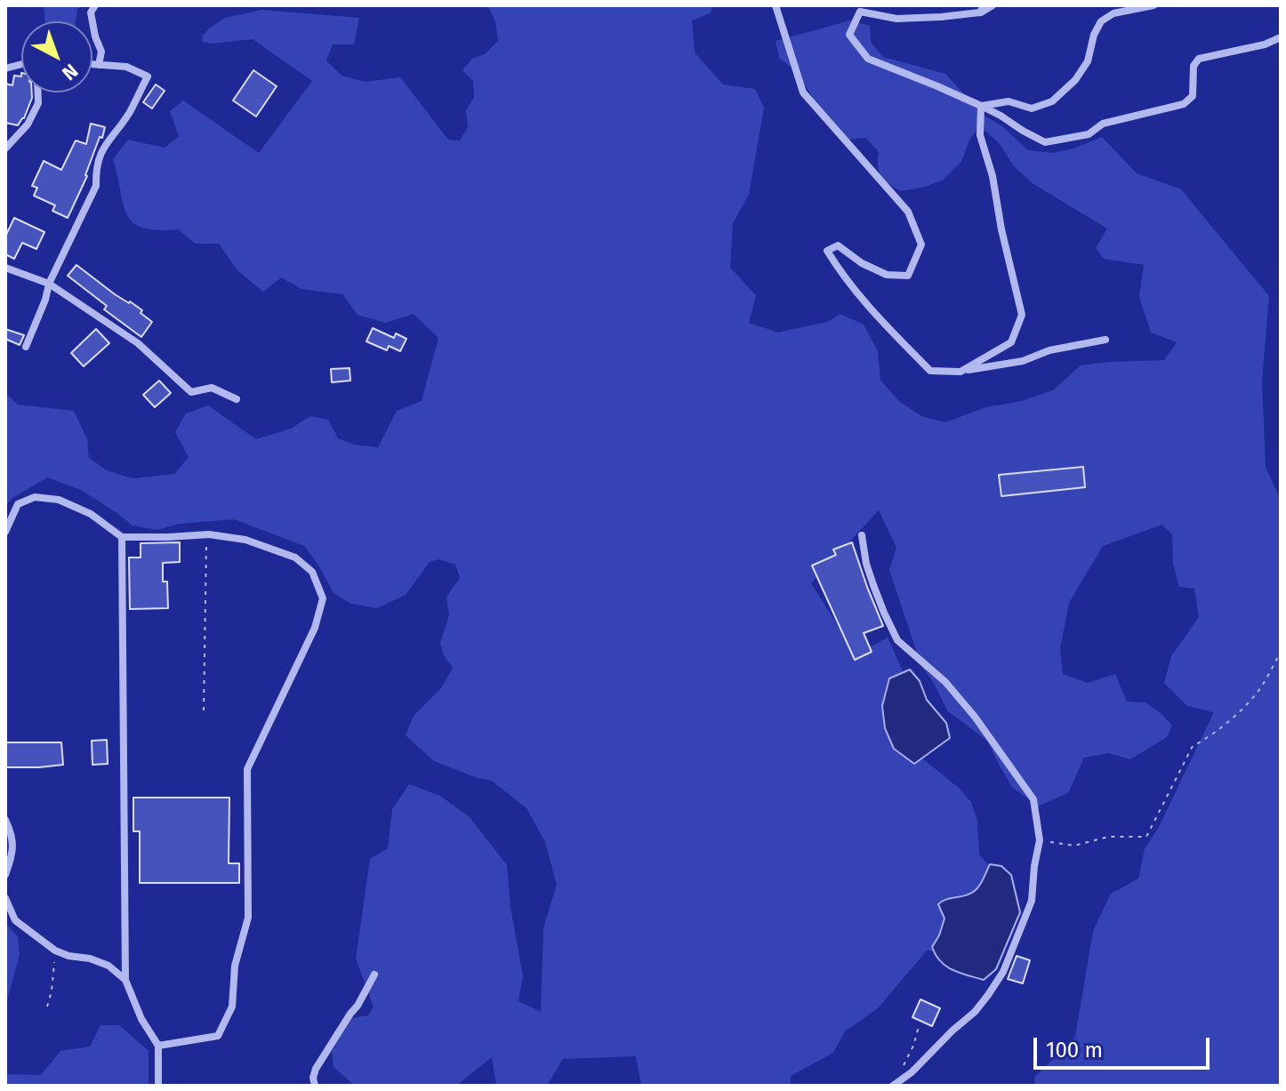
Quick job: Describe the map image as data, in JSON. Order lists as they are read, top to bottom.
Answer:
{
  "scale_bar": "100 m",
  "north": "bottom right"
}
